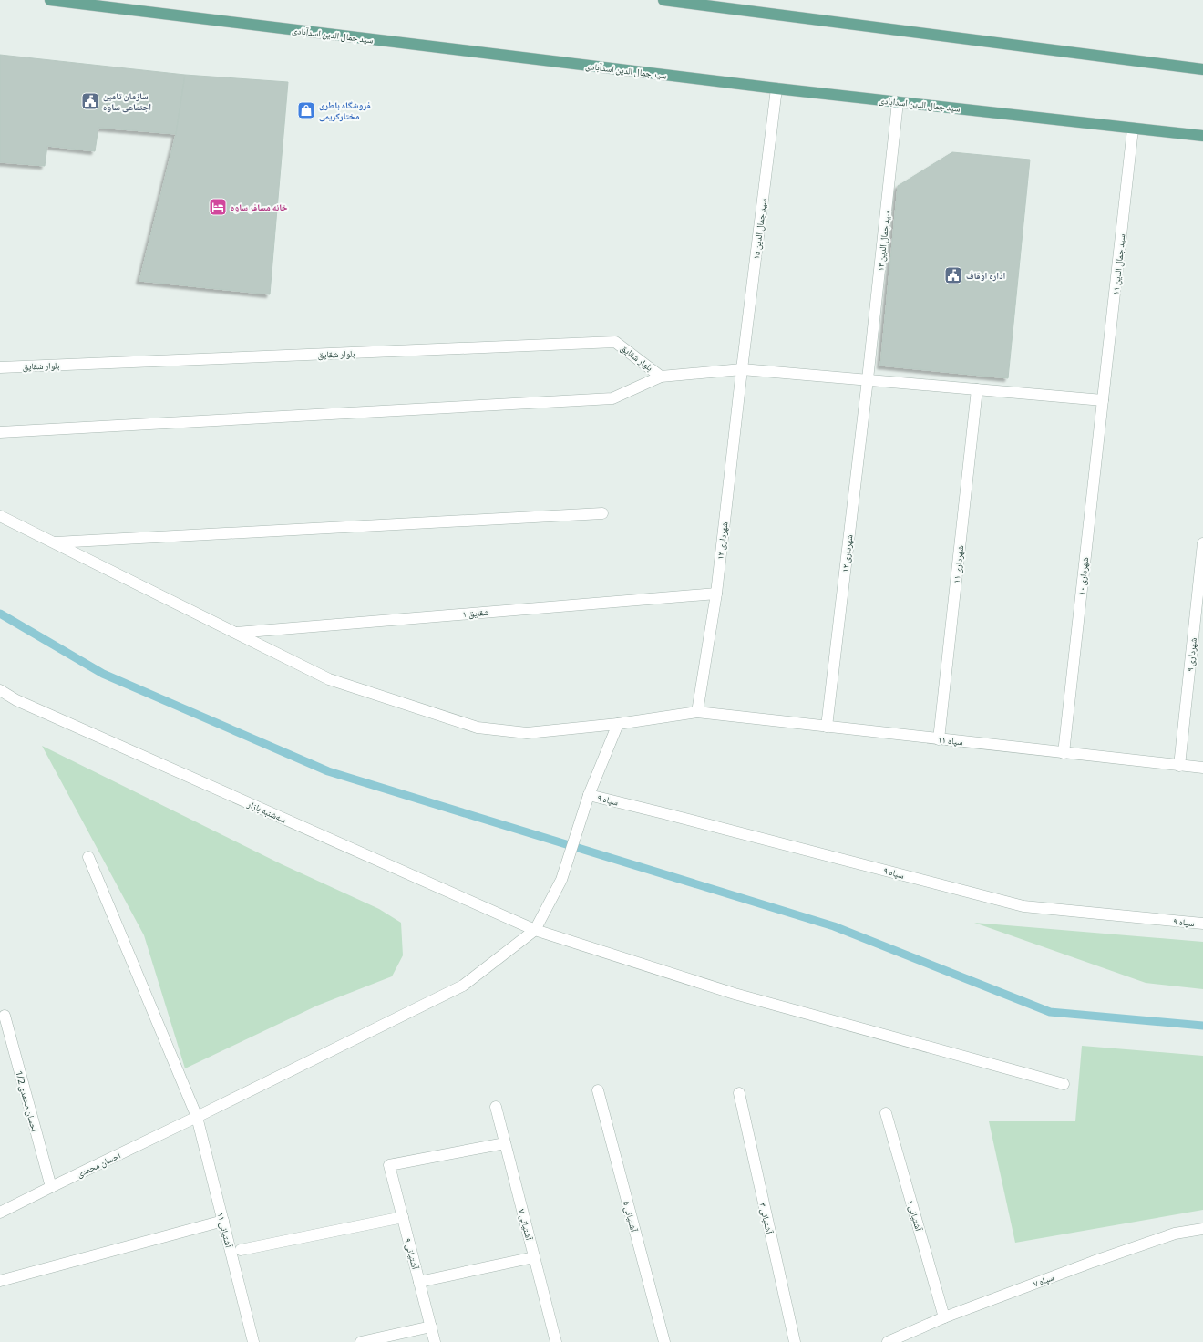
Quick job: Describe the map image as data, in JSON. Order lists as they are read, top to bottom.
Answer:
{
  "streets": {
    "main road": ["سید جمال الدین اسدآبادی"],
    "street": [
      "سید جمال الدین ۱۵",
      "سید جمال الدین ۱۳",
      "سید جمال الدین ۱۱",
      "بلوار شقایق",
      "شهرداری ۱۳",
      "شهرداری ۱۲",
      "شهرداری ۱۱",
      "شهرداری ۱۰",
      "شقایق ۱",
      "شهرداری ۹",
      "سپاه ۱۱",
      "سپاه ۹",
      "سه‌شنبه بازار",
      "احسان محمدی 1/2",
      "احسان محمدی",
      "آشتیانی ۱",
      "آشتیانی ۵",
      "آشتیانی ۳",
      "آشتیانی ۷",
      "آشتیانی ۱۱",
      "آشتیانی ۹",
      "سپاه ۷"
    ]
  },
  "crossings": [
    ["سید جمال الدین اسدآبادی", "سید جمال الدین ۱۵"],
    ["سید جمال الدین اسدآبادی", "سید جمال الدین ۱۳"],
    ["سید جمال الدین اسدآبادی", "سید جمال الدین ۱۱"],
    ["سید جمال الدین ۱۵", "بلوار شقایق"],
    ["سید جمال الدین ۱۵", "شهرداری ۱۳"],
    ["سید جمال الدین ۱۳", "بلوار شقایق"],
    ["سید جمال الدین ۱۳", "شهرداری ۱۲"],
    ["سید جمال الدین ۱۱", "بلوار شقایق"],
    ["سید جمال الدین ۱۱", "شهرداری ۱۰"],
    ["بلوار شقایق", "شهرداری ۱۳"],
    ["بلوار شقایق", "شهرداری ۱۲"],
    ["بلوار شقایق", "شهرداری ۱۱"],
    ["بلوار شقایق", "شهرداری ۱۰"],
    ["شهرداری ۱۳", "شقایق ۱"],
    ["شهرداری ۱۳", "سپاه ۱۱"],
    ["شهرداری ۱۲", "سپاه ۱۱"],
    ["شهرداری ۱۱", "سپاه ۱۱"],
    ["شهرداری ۱۰", "سپاه ۱۱"],
    ["شقایق ۱", "سپاه ۱۱"],
    ["شهرداری ۹", "سپاه ۱۱"],
    ["سه‌شنبه بازار", "احسان محمدی"],
    ["احسان محمدی 1/2", "احسان محمدی"],
    ["احسان محمدی", "آشتیانی ۱۱"],
    ["آشتیانی ۱", "سپاه ۷"],
    ["آشتیانی ۷", "آشتیانی ۹"]
  ],
  "places": {
    "public building": ["سازمان تامین اجتماعی ساوه", "اداره اوقاف"],
    "shop": ["فروشگاه باطری مختارکریمی"],
    "hotel": ["خانه مسافر ساوه"]
  }
}
